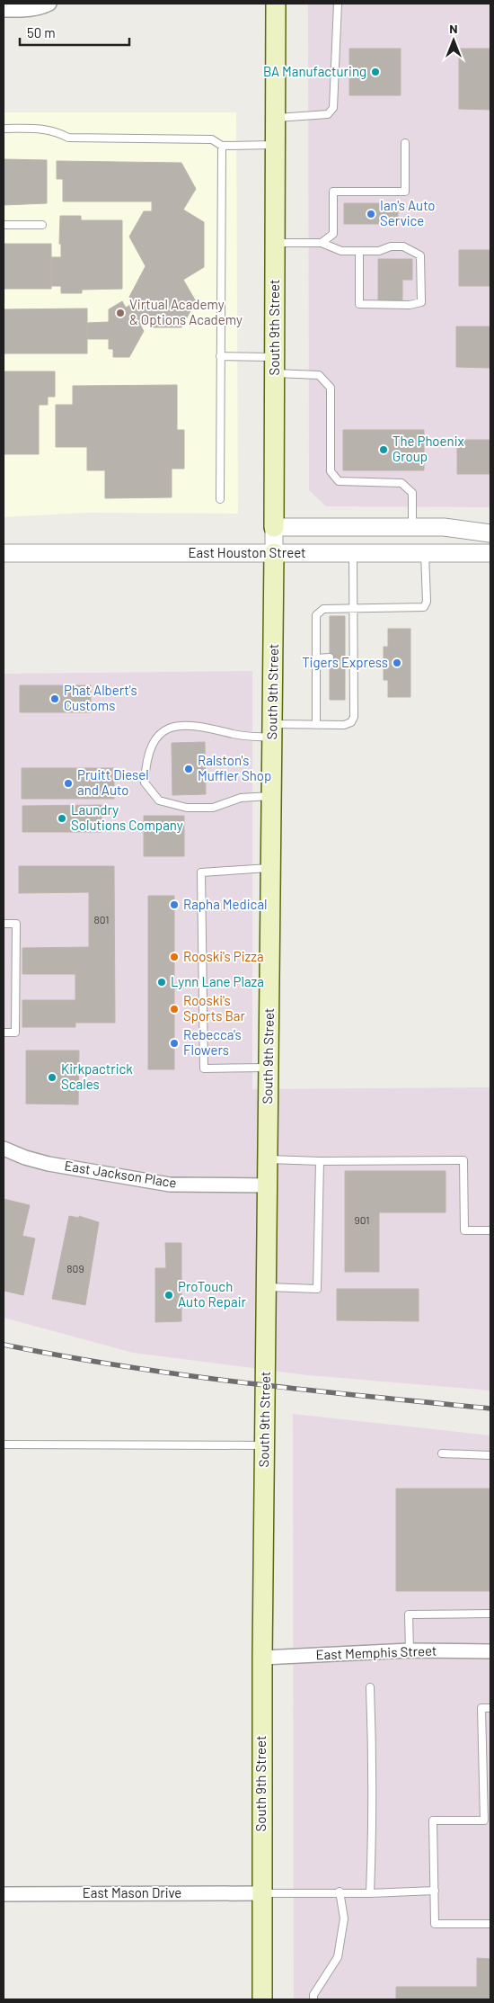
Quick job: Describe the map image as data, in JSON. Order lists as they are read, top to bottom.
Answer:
{
  "streets": {
    "main road": ["South 9th Street"],
    "street": [
      "East Houston Street",
      "East Jackson Place",
      "East Memphis Street",
      "East Mason Drive"
    ]
  },
  "crossings": [
    ["South 9th Street", "East Houston Street"],
    ["South 9th Street", "East Jackson Place"],
    ["South 9th Street", "East Memphis Street"],
    ["South 9th Street", "East Mason Drive"]
  ],
  "places": [
    "BA Manufacturing",
    "Ian's Auto Service",
    "Virtual Academy & Options Academy",
    "The Phoenix Group",
    "Tigers Express",
    "Phat Albert's Customs",
    "Ralston's Muffler Shop",
    "Pruitt Diesel and Auto",
    "Laundry Solutions Company",
    "Rapha Medical",
    "Rooski's Pizza",
    "Lynn Lane Plaza",
    "Rooski's Sports Bar",
    "Rebecca's Flowers",
    "Kirkpactrick Scales",
    "ProTouch Auto Repair"
  ],
  "house_numbers": ["801", "901", "809"],
  "scale_bar": "50 m",
  "north": "top"
}
